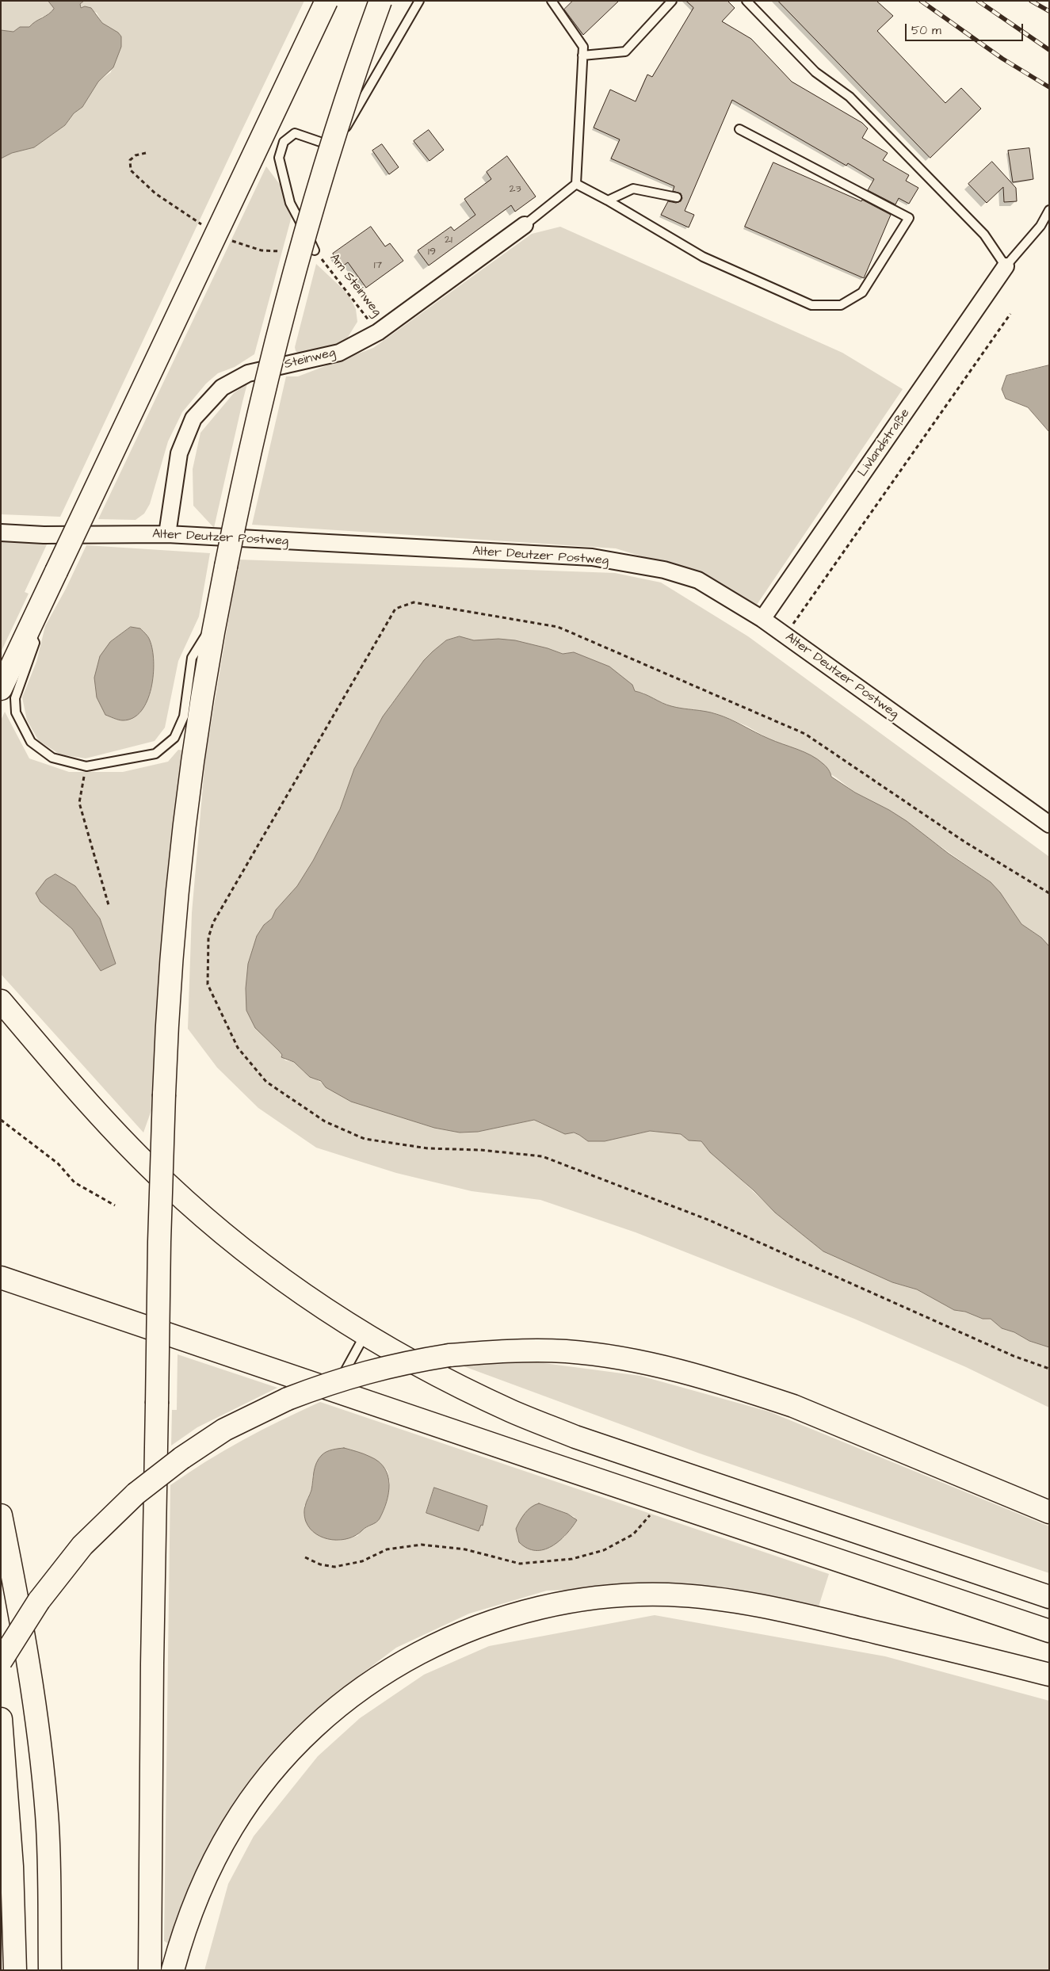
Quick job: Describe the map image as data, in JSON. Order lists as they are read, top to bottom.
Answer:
{
  "streets": {
    "street": ["Steinweg", "Livlandstraße", "Alter Deutzer Postweg"],
    "path": ["Am Steinweg"]
  },
  "crossings": [
    ["Am Steinweg", "Steinweg"],
    ["Steinweg", "Alter Deutzer Postweg"],
    ["Livlandstraße", "Alter Deutzer Postweg"]
  ],
  "house_numbers": [
    "23",
    "21",
    "19",
    "17"
  ],
  "scale_bar": "50 m"
}
